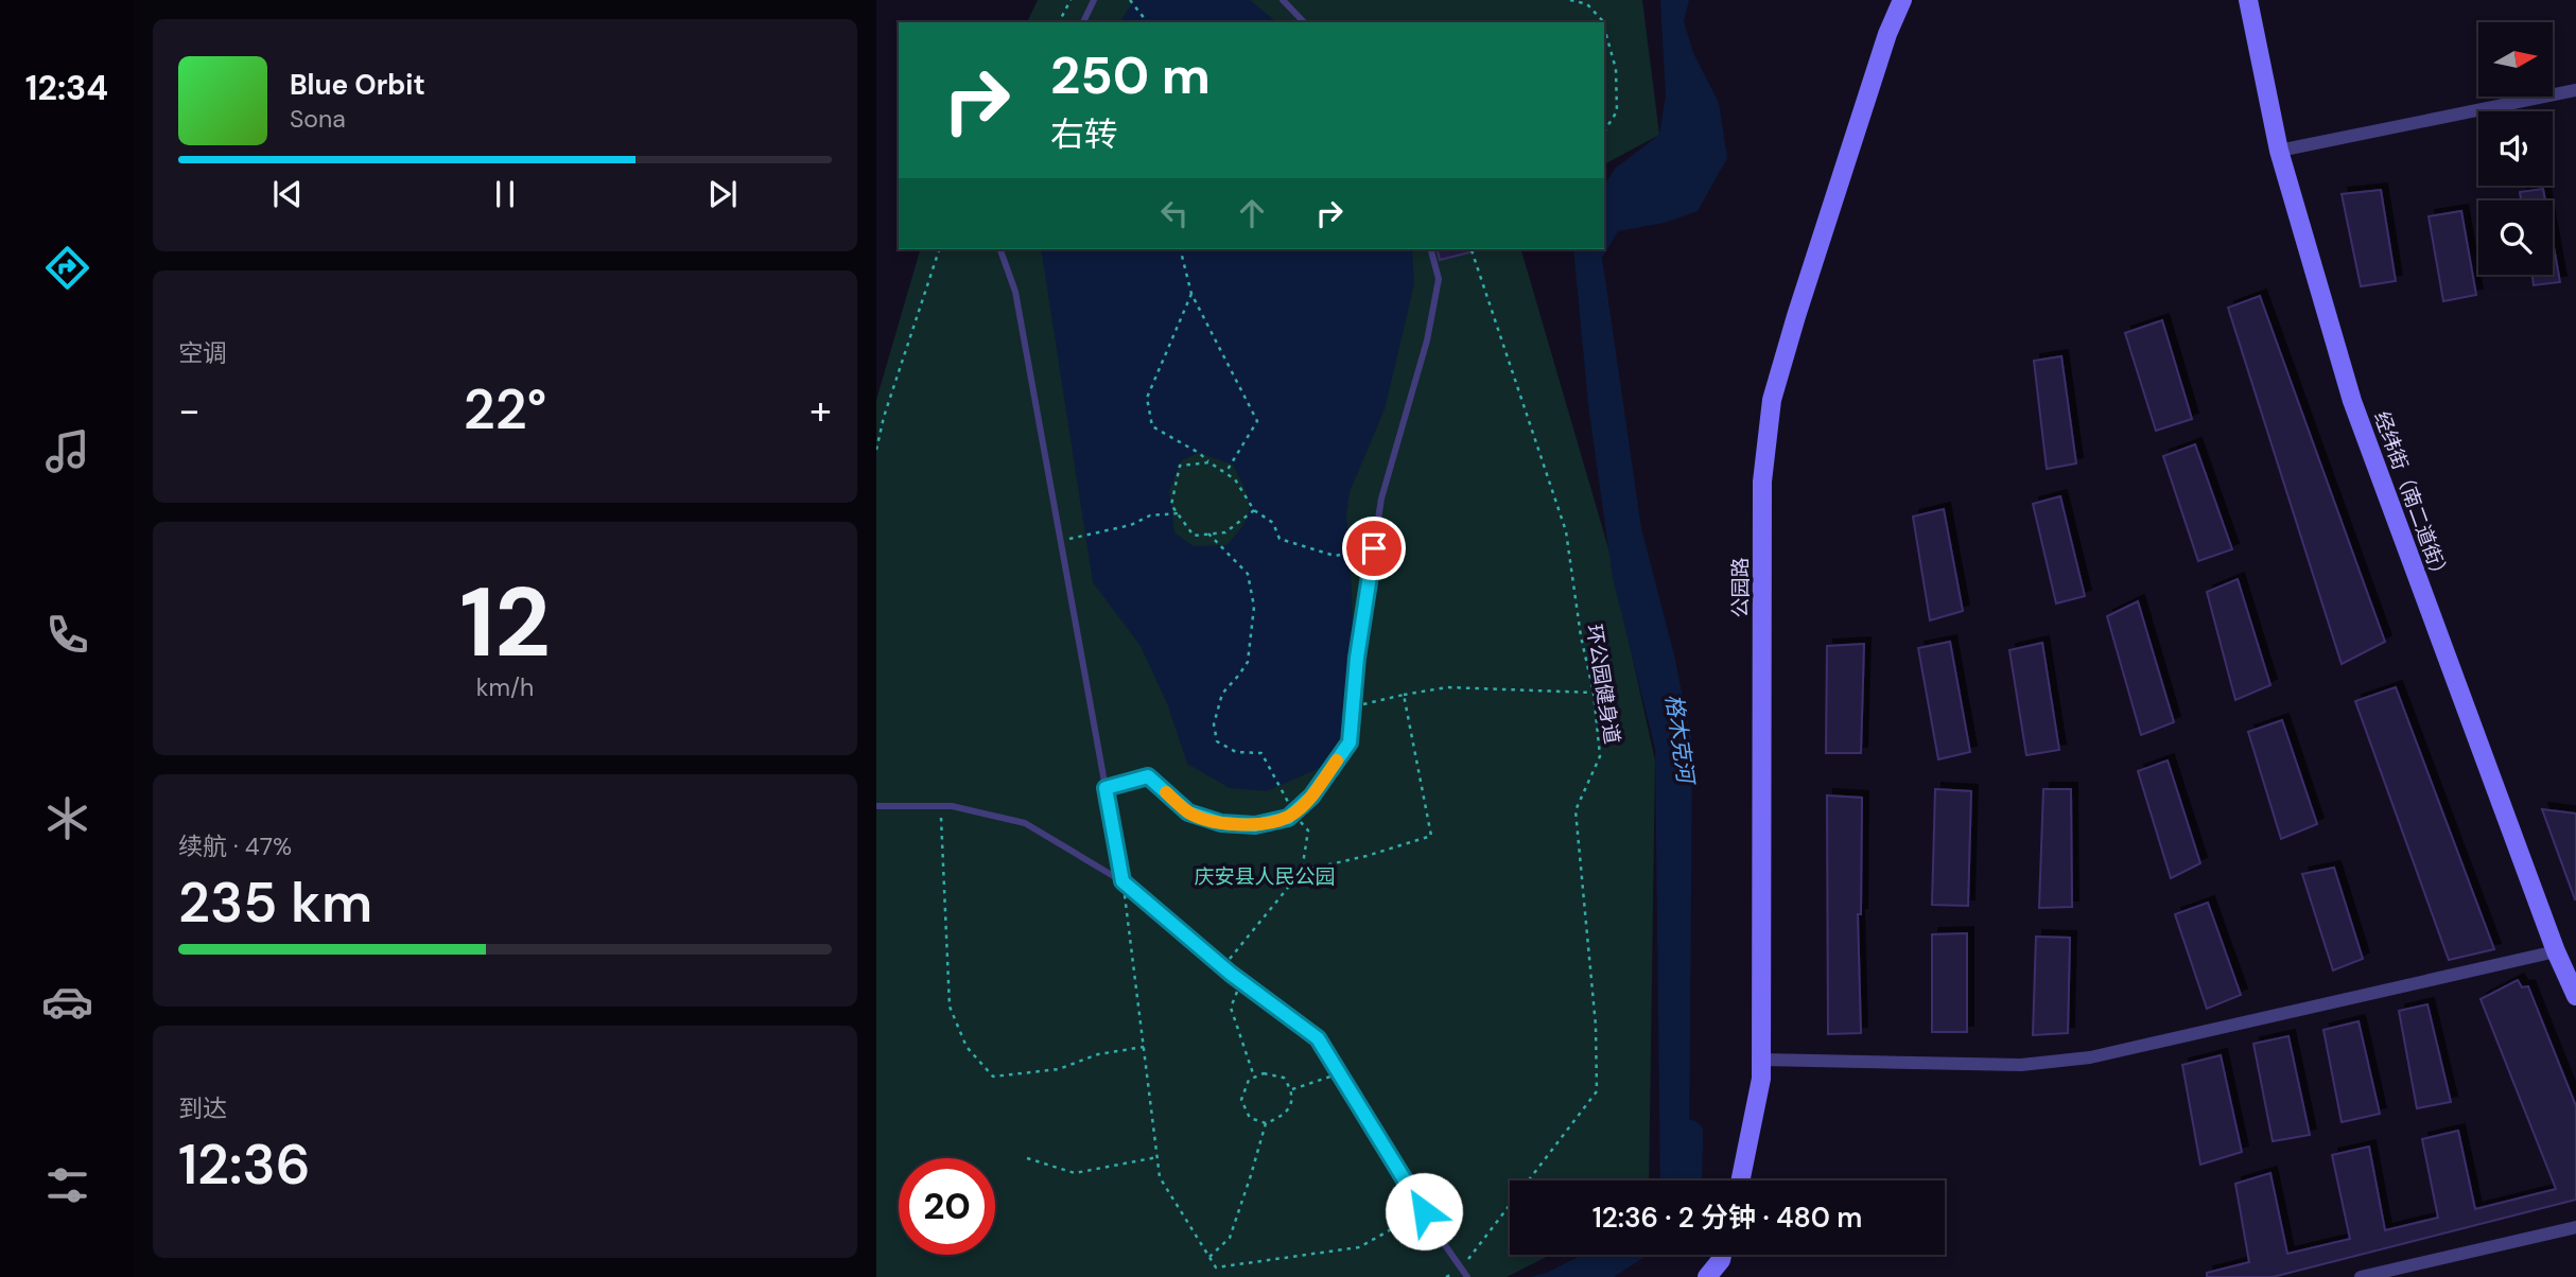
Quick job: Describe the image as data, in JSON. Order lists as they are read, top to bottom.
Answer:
{
  "streets": {
    "street": ["经纬街（南二道街）", "公园路"],
    "path": ["环公园健身道"]
  },
  "water": ["格木克河"],
  "parks": ["庆安县人民公园"],
  "north": "right",
  "page": {
    "tabs": "12:34",
    "turn": ["250 m", "右转"],
    "song": ["Blue Orbit", "Sona"],
    "tile": [
      "空调",
      ["12", "km/h"],
      ["续航 · 47%", "235 km"],
      ["到达", "12:36"]
    ],
    "heat": ["−", "22°", "+"],
    "limit": "20",
    "trip": "12:36 · 2 分钟 · 480 m"
  }
}
